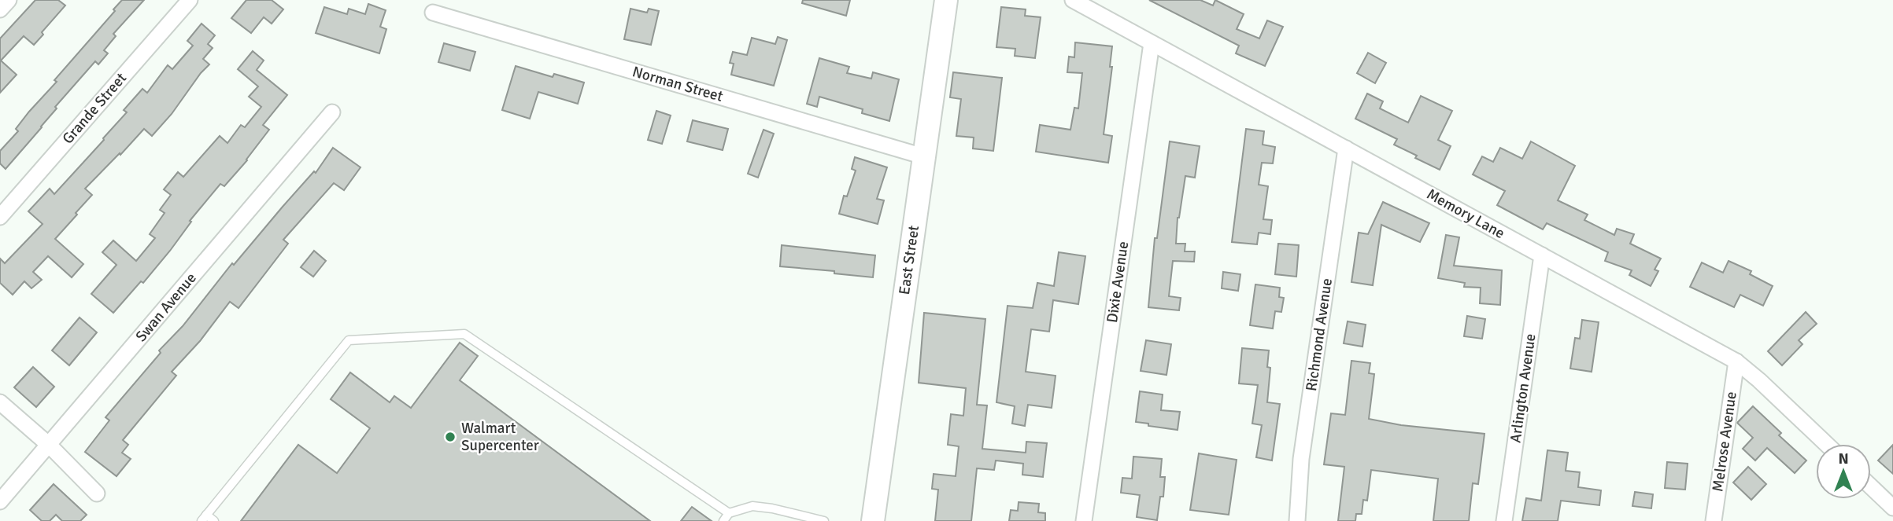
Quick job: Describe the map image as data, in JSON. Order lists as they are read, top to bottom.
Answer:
{
  "streets": {
    "street": [
      "Norman Street",
      "Grande Street",
      "Memory Lane",
      "East Street",
      "Dixie Avenue",
      "Swan Avenue",
      "Richmond Avenue",
      "Arlington Avenue",
      "Melrose Avenue"
    ]
  },
  "crossings": [
    ["Norman Street", "East Street"],
    ["Memory Lane", "Dixie Avenue"],
    ["Memory Lane", "Richmond Avenue"],
    ["Memory Lane", "Arlington Avenue"],
    ["Memory Lane", "Melrose Avenue"]
  ],
  "places": ["Walmart Supercenter"],
  "north": "top"
}
